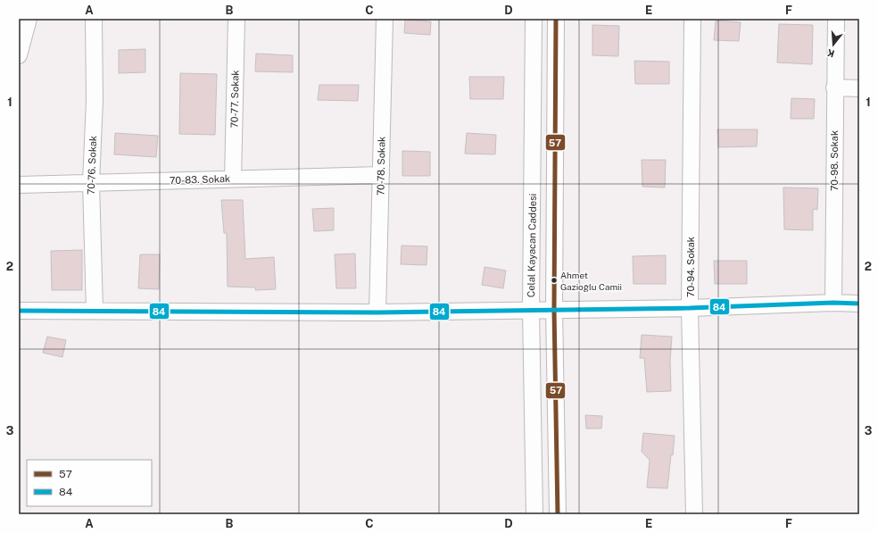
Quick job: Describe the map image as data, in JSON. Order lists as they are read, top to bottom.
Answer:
{
  "streets": {
    "street": [
      "70-77. Sokak",
      "70-98. Sokak",
      "70-76. Sokak",
      "70-78. Sokak",
      "70-83. Sokak",
      "Celal Kayacan Caddesi",
      "70-94. Sokak"
    ]
  },
  "crossings": [
    ["70-77. Sokak", "70-83. Sokak"],
    ["70-76. Sokak", "70-83. Sokak"],
    ["70-78. Sokak", "70-83. Sokak"]
  ],
  "places": ["Ahmet Gazioğlu Camii"],
  "lines": ["transit line 57", "transit line 84"],
  "legend": ["57", "84"],
  "north": "bottom",
  "grid": {
    "columns": [
      "A",
      "B",
      "C",
      "D",
      "E",
      "F"
    ],
    "rows": ["1", "2", "3"]
  }
}
